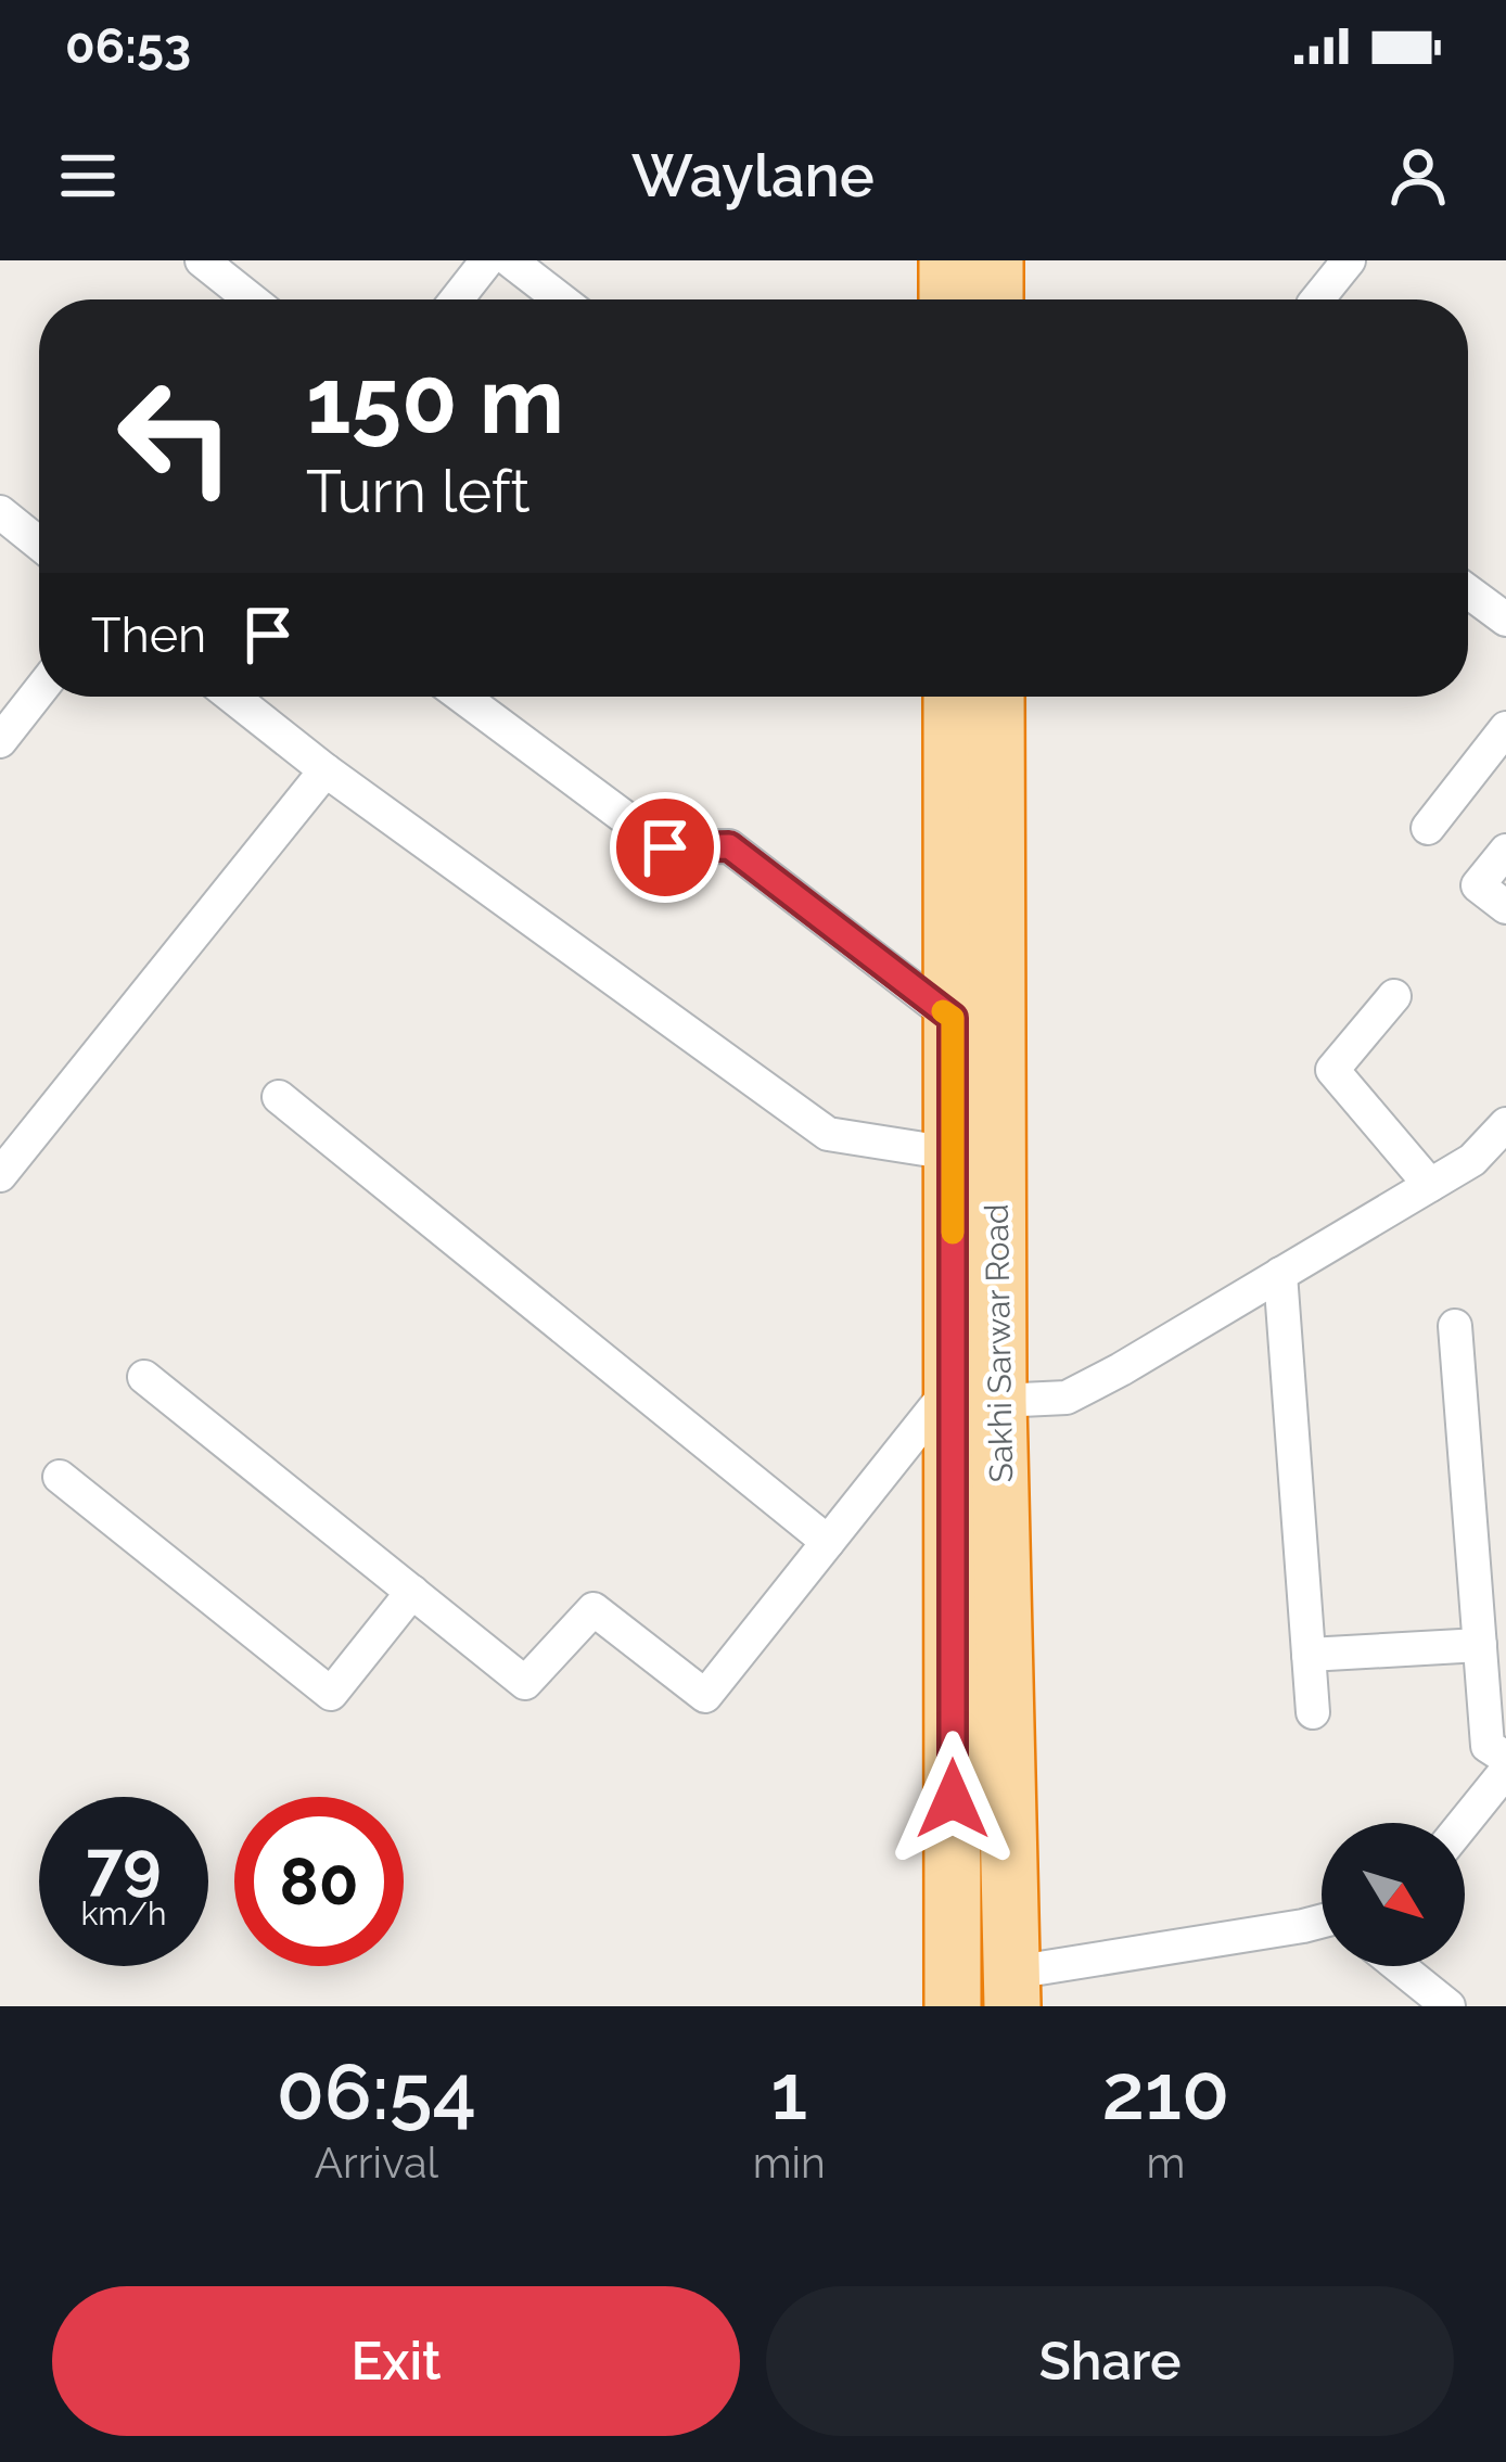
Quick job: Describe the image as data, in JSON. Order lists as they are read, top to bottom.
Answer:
{
  "streets": {
    "highway": ["Sakhi Sarwar Road"]
  },
  "north": "bottom right",
  "page": {
    "status": "06:53",
    "header": "Waylane",
    "turn": ["150 m", "Turn left"],
    "then": "Then",
    "speed": "79 km/h",
    "limit": "80",
    "eta": [
      "06:54",
      "Arrival",
      "1",
      "min",
      "210",
      "m"
    ],
    "buttons": ["Exit", "Share"]
  }
}
